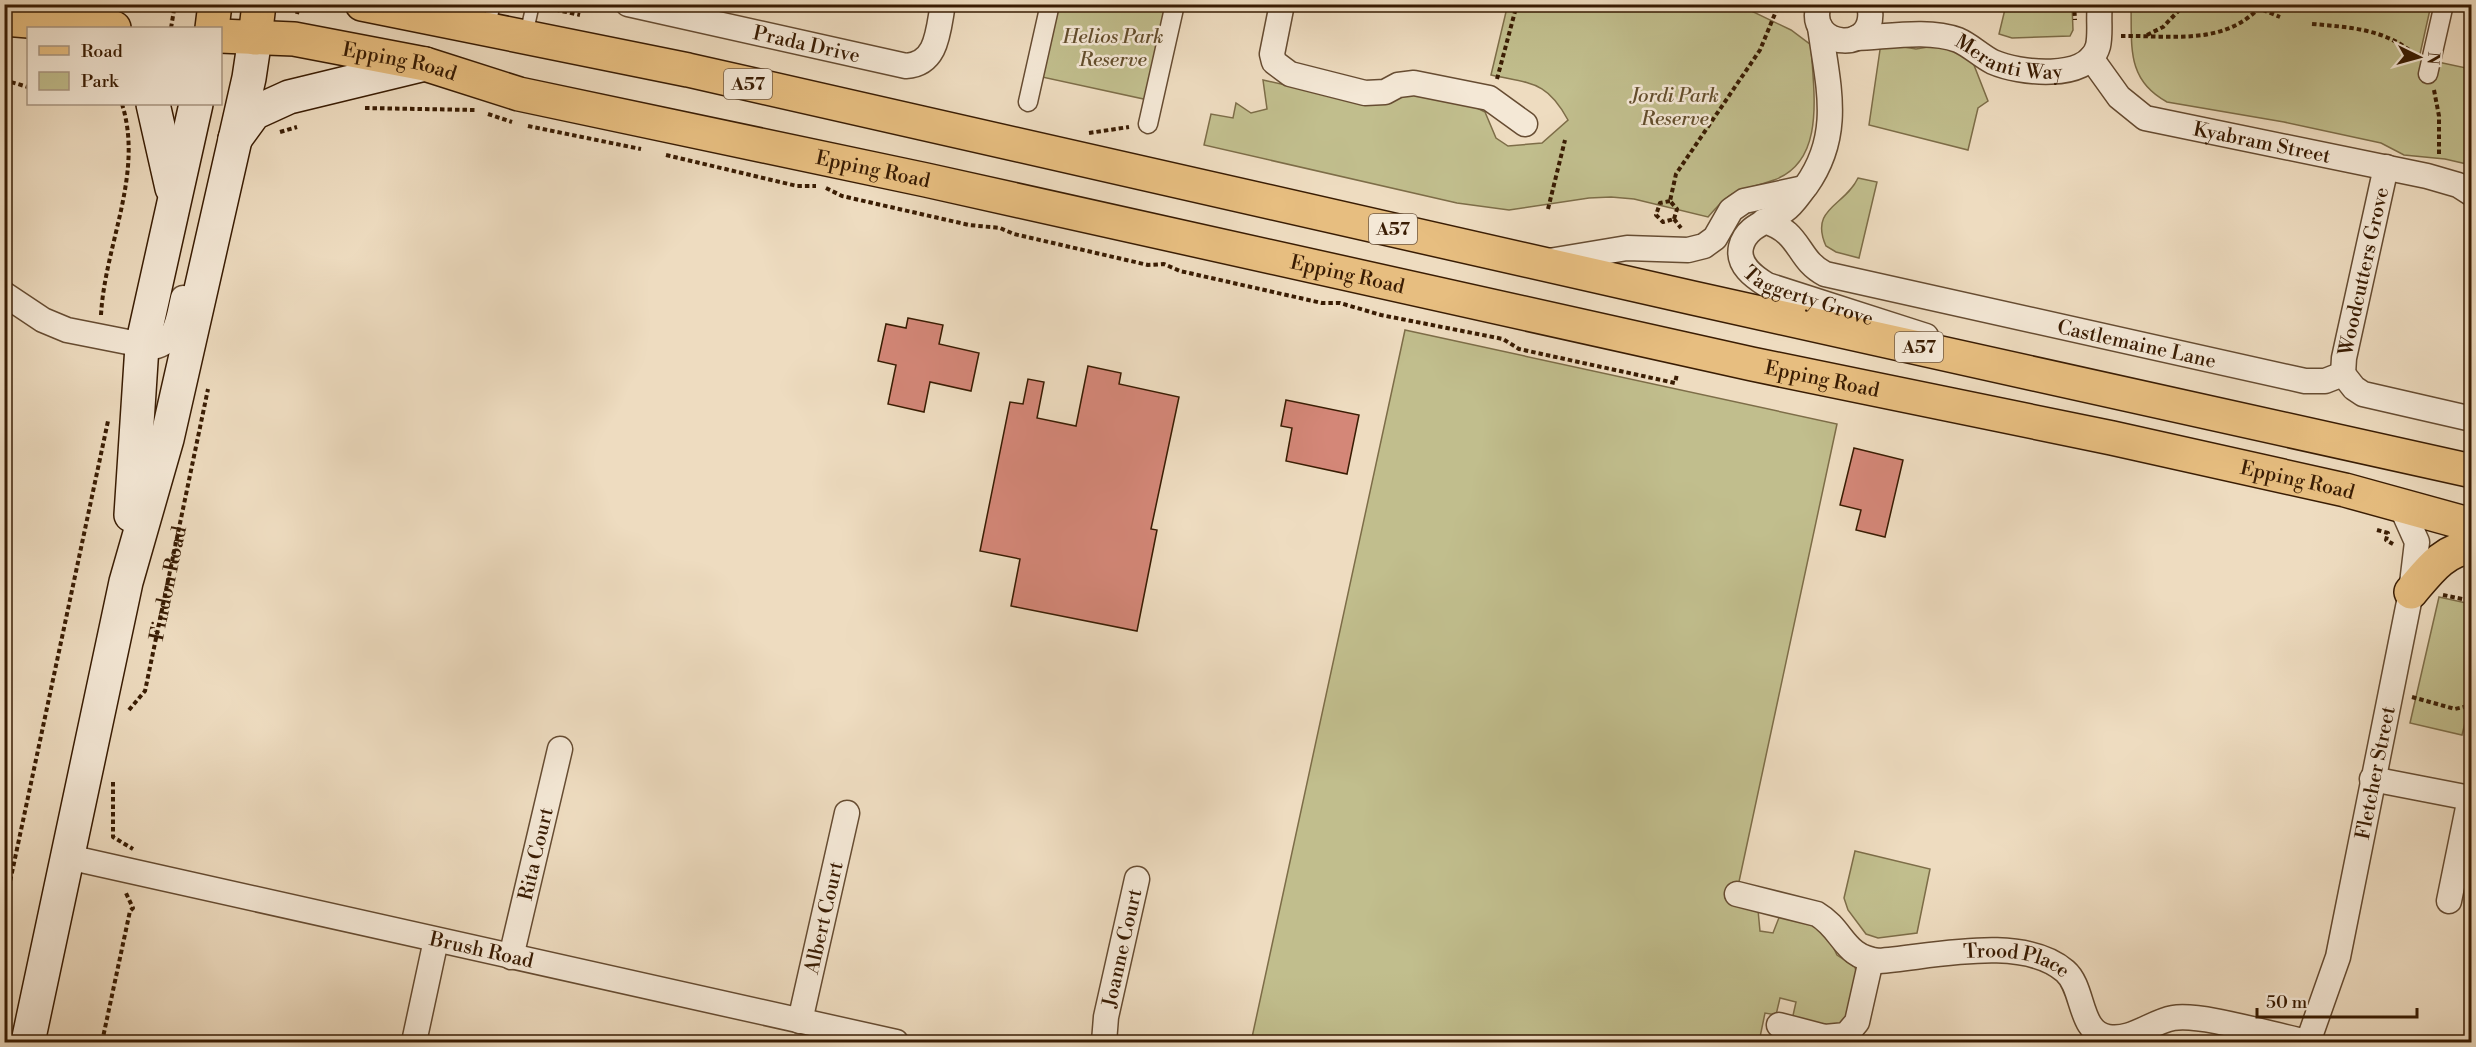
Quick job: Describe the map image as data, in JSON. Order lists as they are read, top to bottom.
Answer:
{
  "streets": {
    "main road": ["Epping Road", "A57", "Findon Road"],
    "street": [
      "Prada Drive",
      "Meranti Way",
      "Kyabram Street",
      "Woodcutters Grove",
      "Taggerty Grove",
      "Castlemaine Lane",
      "Fletcher Street",
      "Rita Court",
      "Albert Court",
      "Joanne Court",
      "Brush Road",
      "Trood Place"
    ]
  },
  "crossings": [
    ["Meranti Way", "Kyabram Street"],
    ["Meranti Way", "Taggerty Grove"],
    ["Epping Road", "Findon Road"],
    ["Epping Road", "Fletcher Street"],
    ["A57", "Taggerty Grove"],
    ["Kyabram Street", "Woodcutters Grove"],
    ["Woodcutters Grove", "Castlemaine Lane"],
    ["Taggerty Grove", "Castlemaine Lane"],
    ["Findon Road", "Brush Road"],
    ["Fletcher Street", "Trood Place"],
    ["Rita Court", "Brush Road"],
    ["Albert Court", "Brush Road"]
  ],
  "parks": ["Helios Park Reserve", "Jordi Park Reserve"],
  "legend": ["Road", "Park"],
  "scale_bar": "50 m",
  "north": "right"
}
